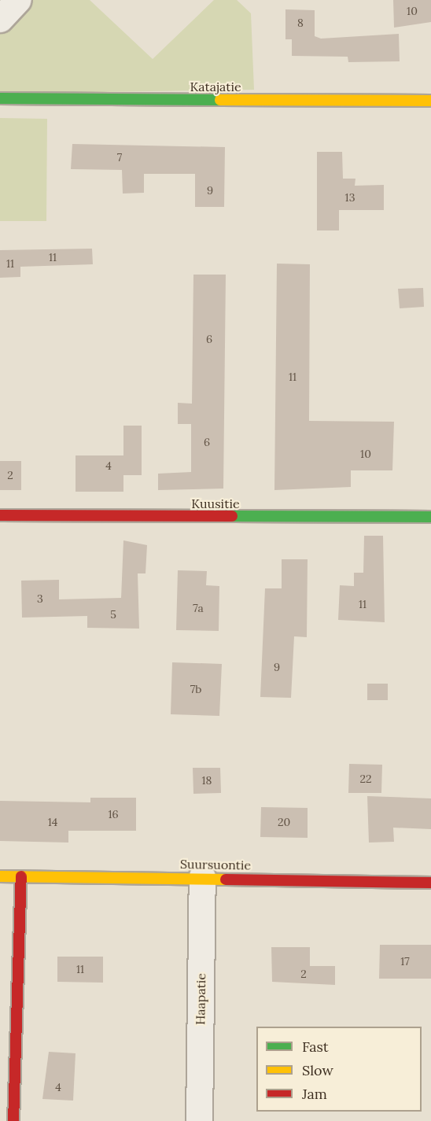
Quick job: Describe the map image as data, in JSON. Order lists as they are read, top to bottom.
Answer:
{
  "streets": {
    "street": [
      "Katajatie",
      "Kuusitie",
      "Suursuontie",
      "Haapatie"
    ]
  },
  "crossings": [
    ["Suursuontie", "Haapatie"]
  ],
  "house_numbers": [
    "10",
    "8",
    "7",
    "9",
    "13",
    "11",
    "11",
    "6",
    "11",
    "6",
    "10",
    "4",
    "2",
    "3",
    "11",
    "7a",
    "5",
    "9",
    "7b",
    "22",
    "18",
    "16",
    "14",
    "20",
    "17",
    "11",
    "2",
    "4"
  ],
  "legend": ["Fast", "Slow", "Jam"]
}
